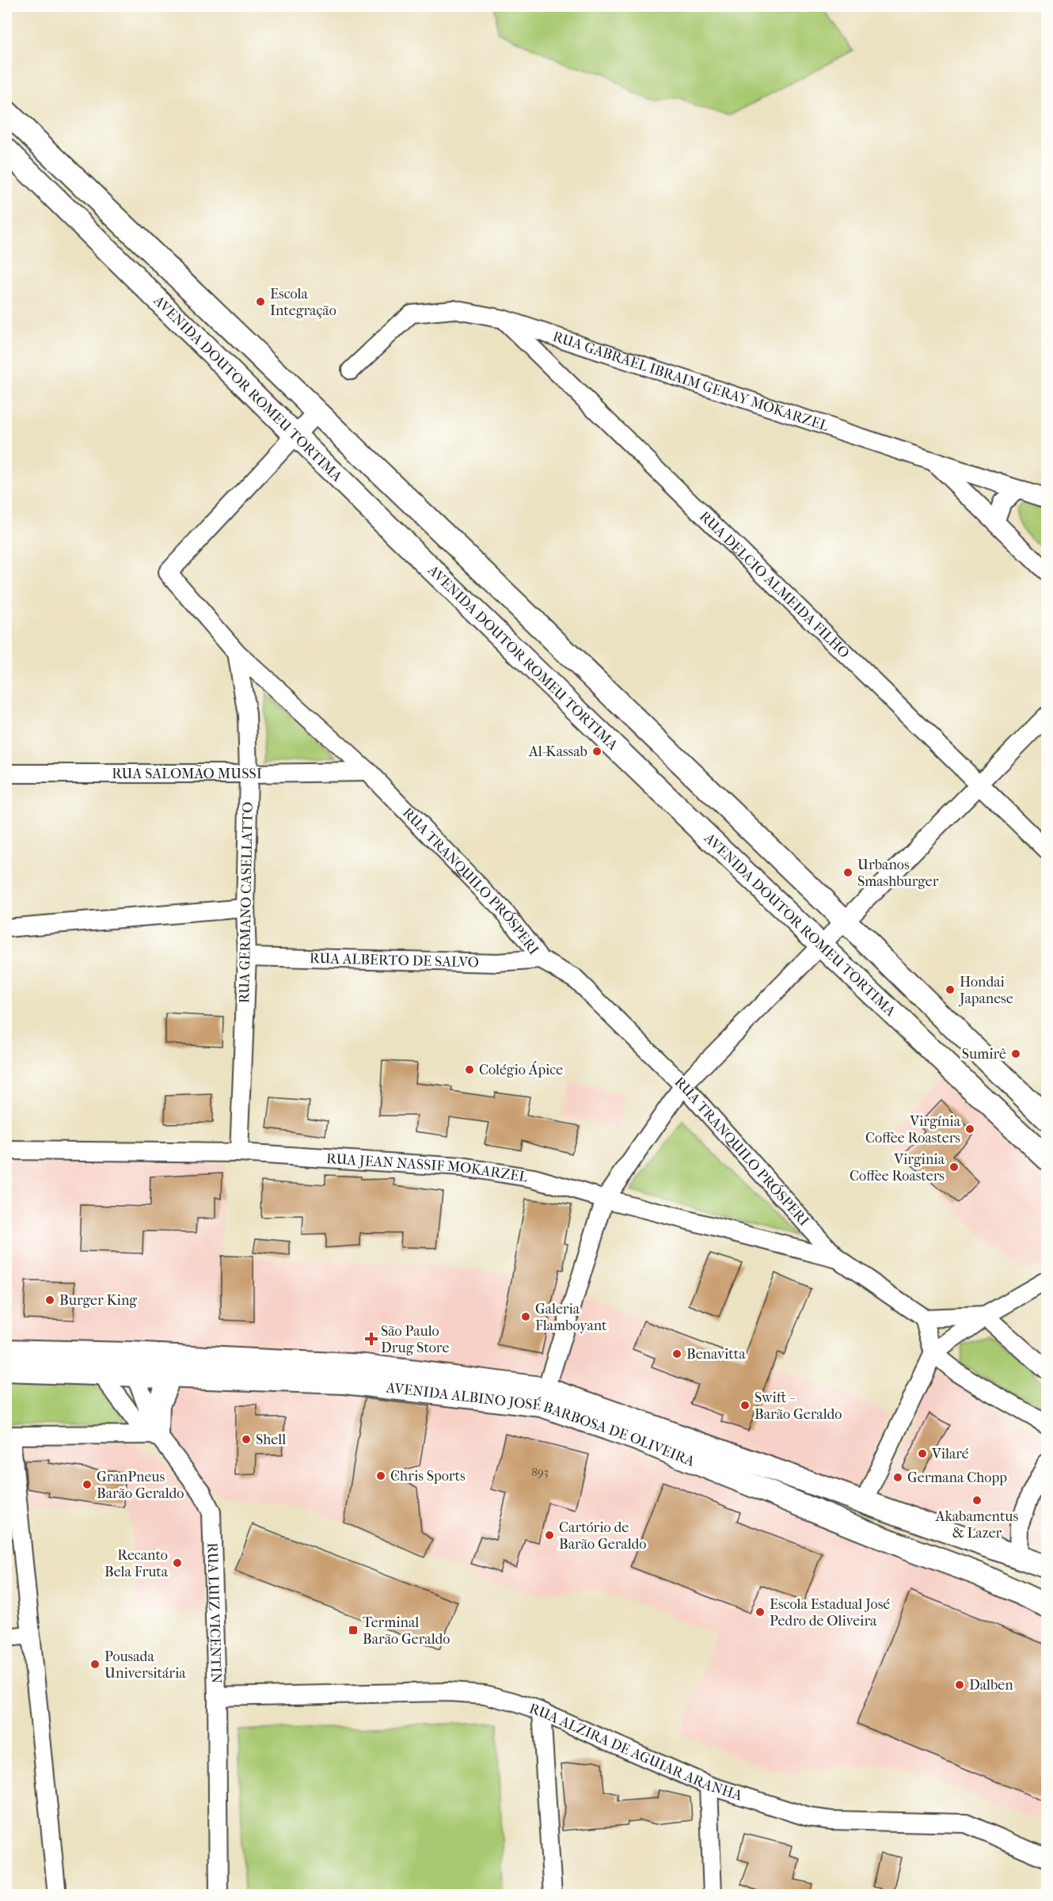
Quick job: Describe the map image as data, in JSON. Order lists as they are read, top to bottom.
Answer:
{
  "streets": {
    "main road": ["AVENIDA DOUTOR ROMEU TORTIMA", "AVENIDA ALBINO JOSÉ BARBOSA DE OLIVEIRA"],
    "street": [
      "RUA GABRAEL IBRAIM GERAY MOKARZEL",
      "RUA DELCIO ALMEIDA FILHO",
      "RUA SALOMÃO MUSSI",
      "RUA TRANQUILO PRÓSPERI",
      "RUA GERMANO CASELLATTO",
      "RUA ALBERTO DE SALVO",
      "RUA JEAN NASSIF MOKARZEL",
      "RUA LUIZ VICENTIN",
      "RUA ALZIRA DE AGUIAR ARANHA"
    ]
  },
  "crossings": [
    ["RUA GABRAEL IBRAIM GERAY MOKARZEL", "RUA DELCIO ALMEIDA FILHO"],
    ["AVENIDA DOUTOR ROMEU TORTIMA", "RUA TRANQUILO PRÓSPERI"],
    ["RUA SALOMÃO MUSSI", "RUA TRANQUILO PRÓSPERI"],
    ["RUA SALOMÃO MUSSI", "RUA GERMANO CASELLATTO"],
    ["RUA TRANQUILO PRÓSPERI", "RUA GERMANO CASELLATTO"],
    ["RUA TRANQUILO PRÓSPERI", "RUA ALBERTO DE SALVO"],
    ["RUA TRANQUILO PRÓSPERI", "RUA JEAN NASSIF MOKARZEL"],
    ["RUA GERMANO CASELLATTO", "RUA ALBERTO DE SALVO"],
    ["RUA GERMANO CASELLATTO", "RUA JEAN NASSIF MOKARZEL"],
    ["AVENIDA ALBINO JOSÉ BARBOSA DE OLIVEIRA", "RUA LUIZ VICENTIN"],
    ["RUA LUIZ VICENTIN", "RUA ALZIRA DE AGUIAR ARANHA"]
  ],
  "places": {
    "other": [
      "Escola Integração",
      "Al-Kassab",
      "Urbanos Smashburger",
      "Hondai Japanese",
      "Sumirê",
      "Colégio Ápice",
      "Virgínia Coffee Roasters",
      "Virginia Coffee Roasters",
      "Burger King",
      "Galeria Flamboyant",
      "Benavitta",
      "Swift - Barão Geraldo",
      "Shell",
      "Vilaré",
      "Chris Sports",
      "Germana Chopp",
      "GranPneus Barão Geraldo",
      "Akabamentus & Lazer",
      "Cartório de Barão Geraldo",
      "Recanto Bela Fruta",
      "Escola Estadual José Pedro de Oliveira",
      "Pousada Universitária",
      "Dalben"
    ],
    "health": ["São Paulo Drug Store"],
    "transit": ["Terminal Barão Geraldo"]
  },
  "house_numbers": ["893"]
}
